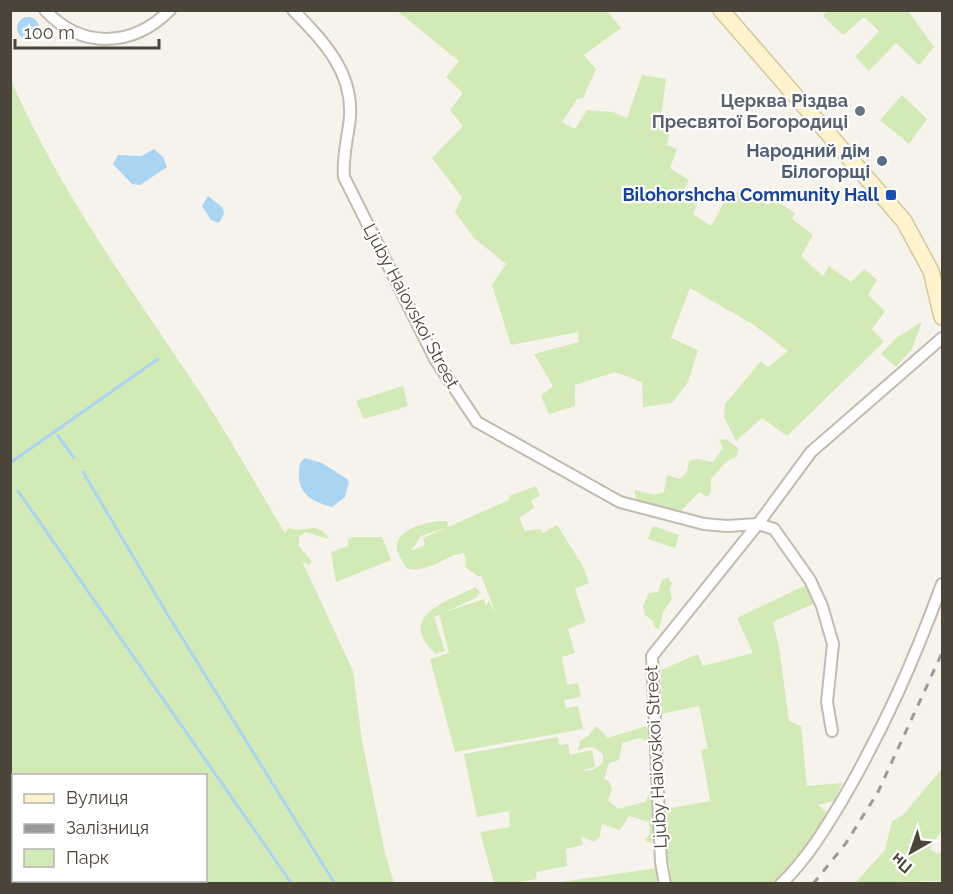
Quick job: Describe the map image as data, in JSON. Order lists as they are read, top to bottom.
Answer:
{
  "streets": {
    "street": ["Ljuby Haiovskoi Street"]
  },
  "places": {
    "other": ["Церква Різдва Пресвятої Богородиці", "Народний дім Білогорщі"],
    "transit": ["Bilohorshcha Community Hall"]
  },
  "legend": ["Вулиця", "Залізниця", "Парк"],
  "scale_bar": "100 m",
  "north": "bottom left"
}
